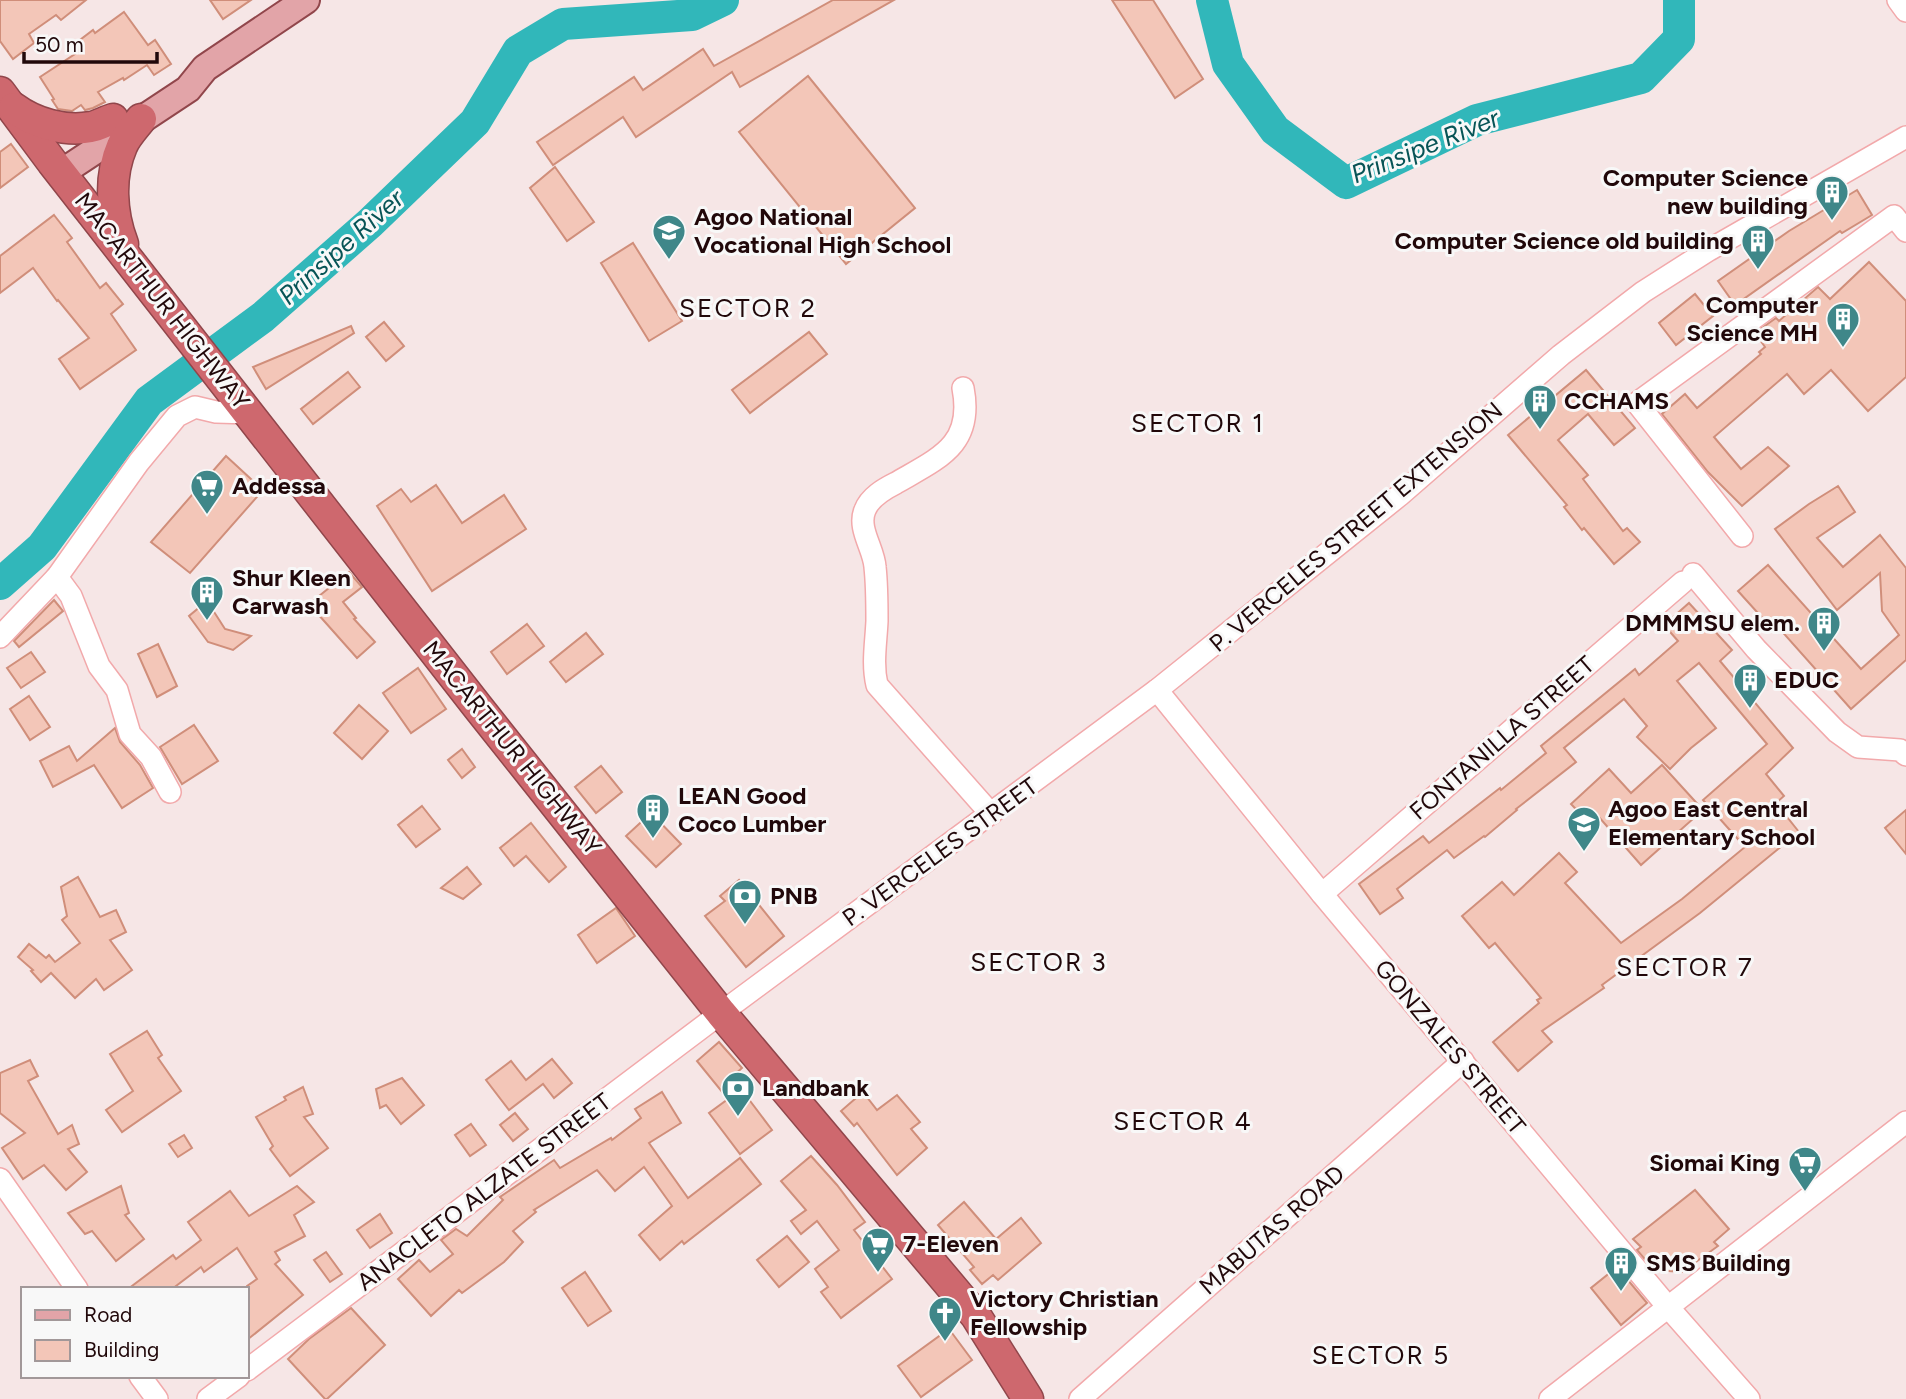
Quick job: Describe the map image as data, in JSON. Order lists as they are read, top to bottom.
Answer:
{
  "streets": {
    "highway": ["MACARTHUR HIGHWAY"],
    "street": [
      "P. VERCELES STREET EXTENSION",
      "FONTANILLA STREET",
      "P. VERCELES STREET",
      "GONZALES STREET",
      "ANACLETO ALZATE STREET",
      "MABUTAS ROAD"
    ]
  },
  "crossings": [
    ["MACARTHUR HIGHWAY", "P. VERCELES STREET"],
    ["MACARTHUR HIGHWAY", "ANACLETO ALZATE STREET"],
    ["P. VERCELES STREET EXTENSION", "P. VERCELES STREET"],
    ["P. VERCELES STREET EXTENSION", "GONZALES STREET"],
    ["FONTANILLA STREET", "GONZALES STREET"],
    ["P. VERCELES STREET", "GONZALES STREET"],
    ["P. VERCELES STREET", "ANACLETO ALZATE STREET"],
    ["GONZALES STREET", "MABUTAS ROAD"]
  ],
  "districts": [
    "SECTOR 2",
    "SECTOR 1",
    "SECTOR 3",
    "SECTOR 7",
    "SECTOR 4",
    "SECTOR 5"
  ],
  "water": ["Prinsipe River"],
  "places": {
    "building": [
      "Computer Science new building",
      "Computer Science old building",
      "Computer Science MH",
      "CCHAMS",
      "Shur Kleen Carwash",
      "DMMMSU elem.",
      "EDUC",
      "LEAN Good Coco Lumber",
      "SMS Building"
    ],
    "school or university": ["Agoo National Vocational High School", "Agoo East Central Elementary School"],
    "supermarket": ["Addessa", "Siomai King", "7-Eleven"],
    "bank": ["PNB", "Landbank"],
    "church": ["Victory Christian Fellowship"]
  },
  "legend": ["Road", "Building"],
  "scale_bar": "50 m"
}
